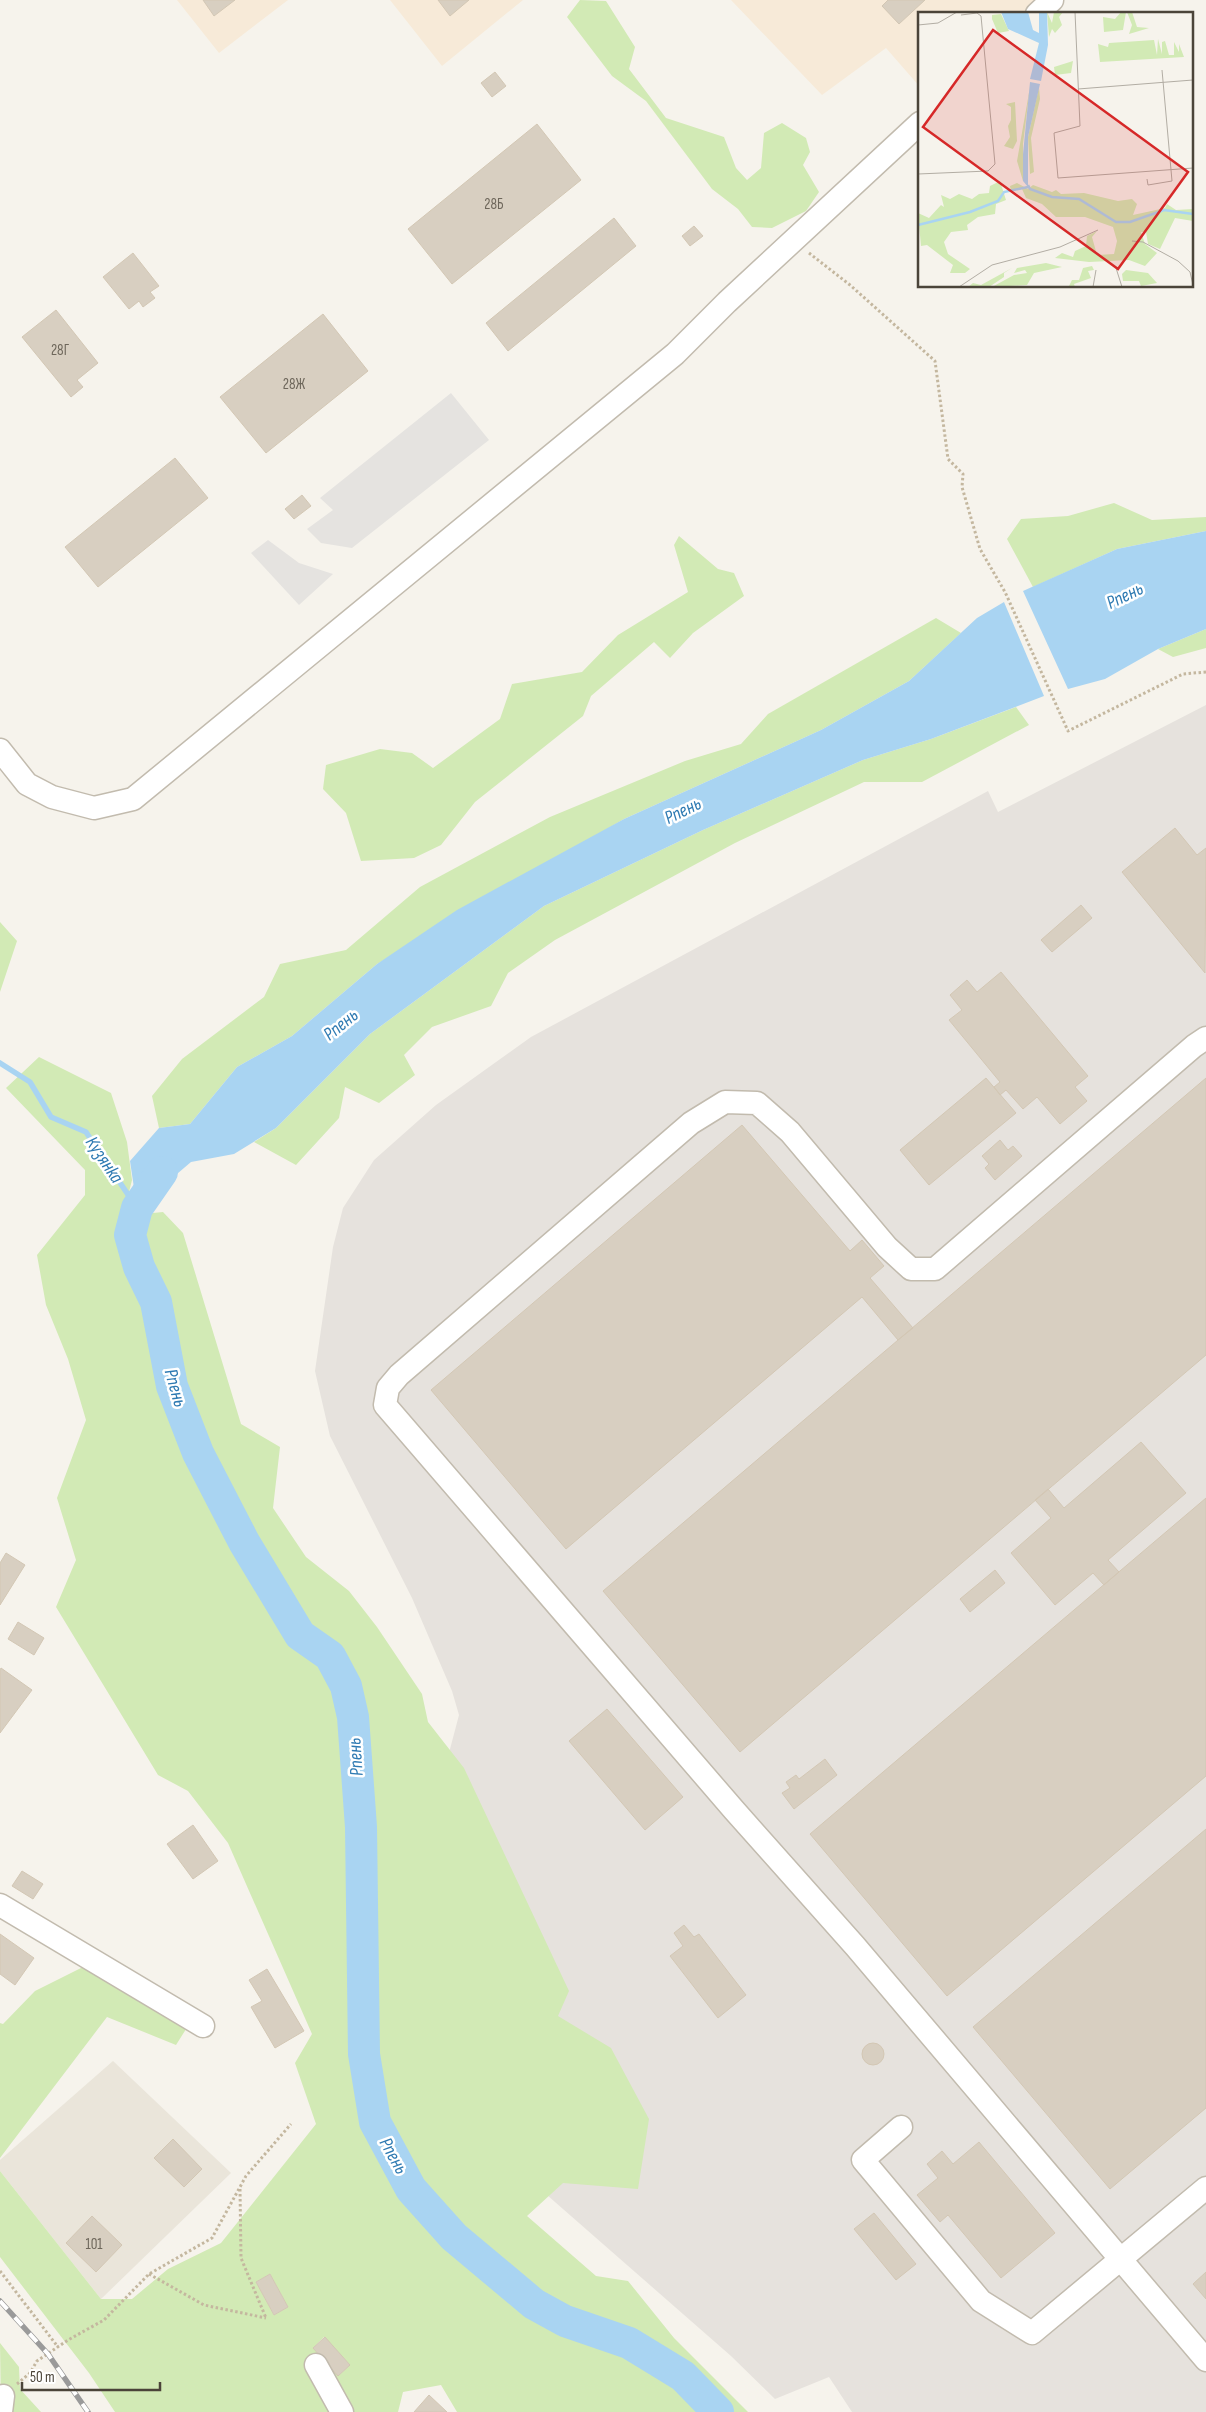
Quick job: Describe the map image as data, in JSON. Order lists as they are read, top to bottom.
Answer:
{
  "water": ["Рпень", "Кузянка"],
  "house_numbers": [
    "28Б",
    "28Г",
    "28Ж",
    "101"
  ],
  "scale_bar": "50 m"
}
